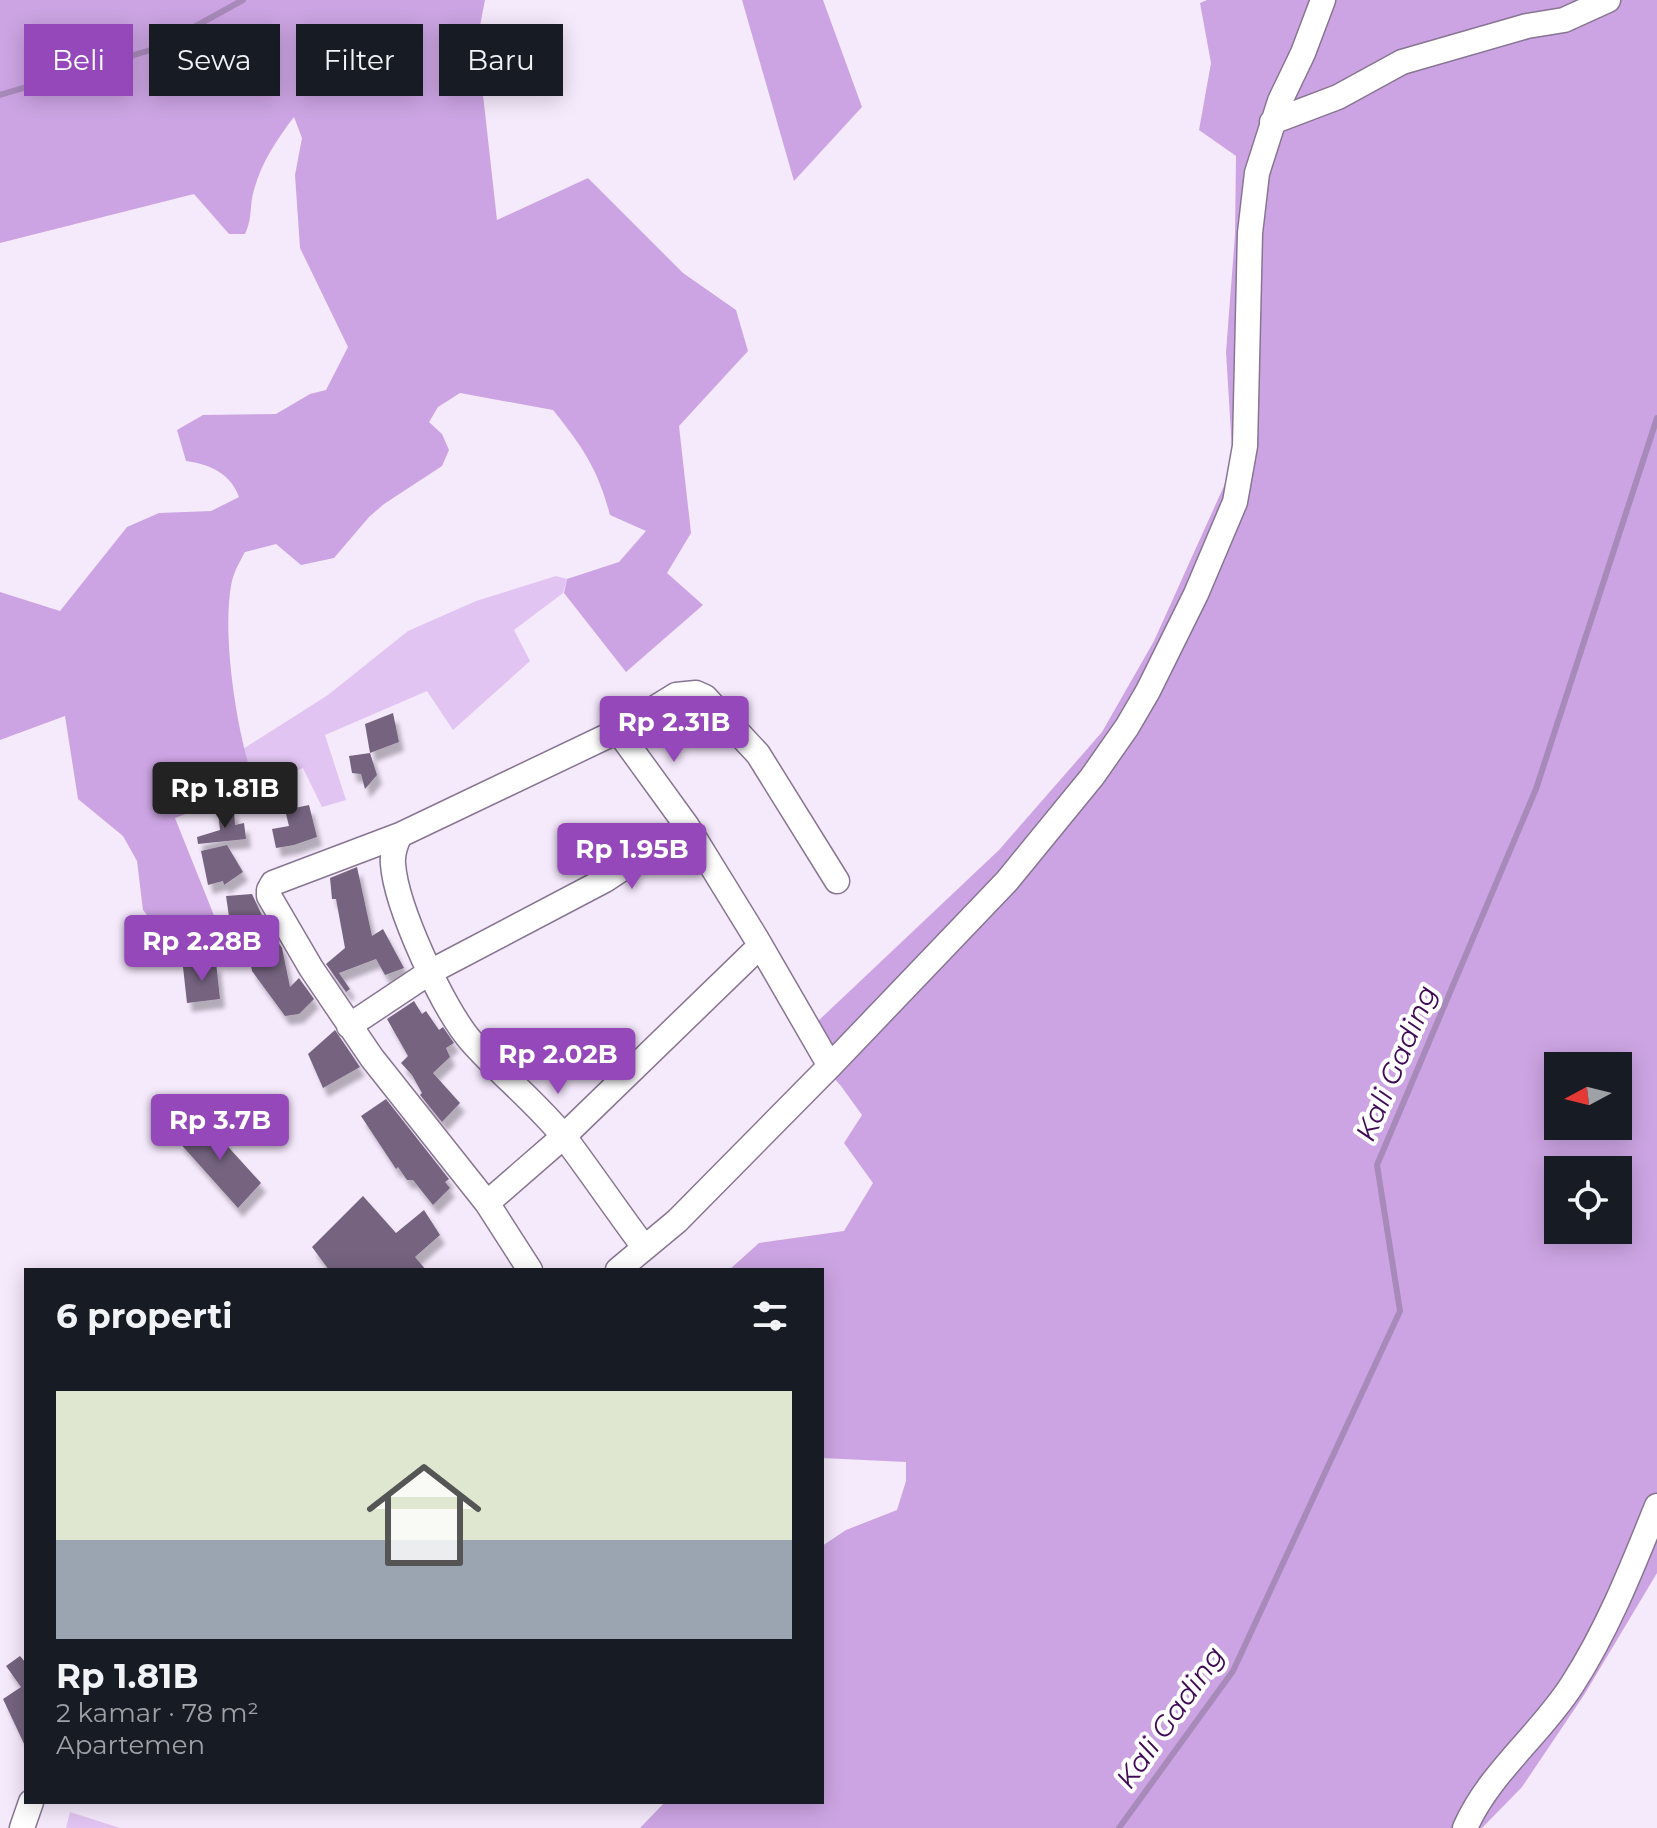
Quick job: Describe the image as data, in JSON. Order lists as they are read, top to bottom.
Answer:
{
  "water": ["Kali Gading"],
  "north": "left",
  "page": {
    "chip": [
      "Beli",
      "Sewa",
      "Filter",
      "Baru"
    ],
    "price": [
      "Rp 2.31B",
      "Rp 1.81B",
      "Rp 1.95B",
      "Rp 2.28B",
      "Rp 2.02B",
      "Rp 3.7B"
    ],
    "heading": "6 properti",
    "list": [
      {
        "name": "Rp 1.81B",
        "note": "2 kamar · 78 m² · Apartemen"
      }
    ]
  }
}
